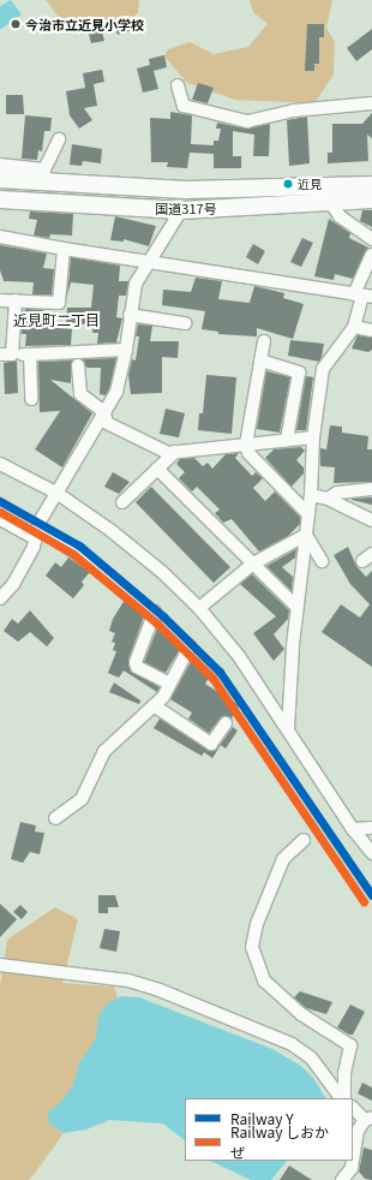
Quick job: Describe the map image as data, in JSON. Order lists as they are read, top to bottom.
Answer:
{
  "streets": {
    "highway": ["国道317号"]
  },
  "districts": ["近見町二丁目"],
  "places": ["今治市立近見小学校", "近見"],
  "lines": ["rail line Y", "rail line しおかぜ"],
  "legend": ["Railway Y", "Railway しおかぜ"]
}
